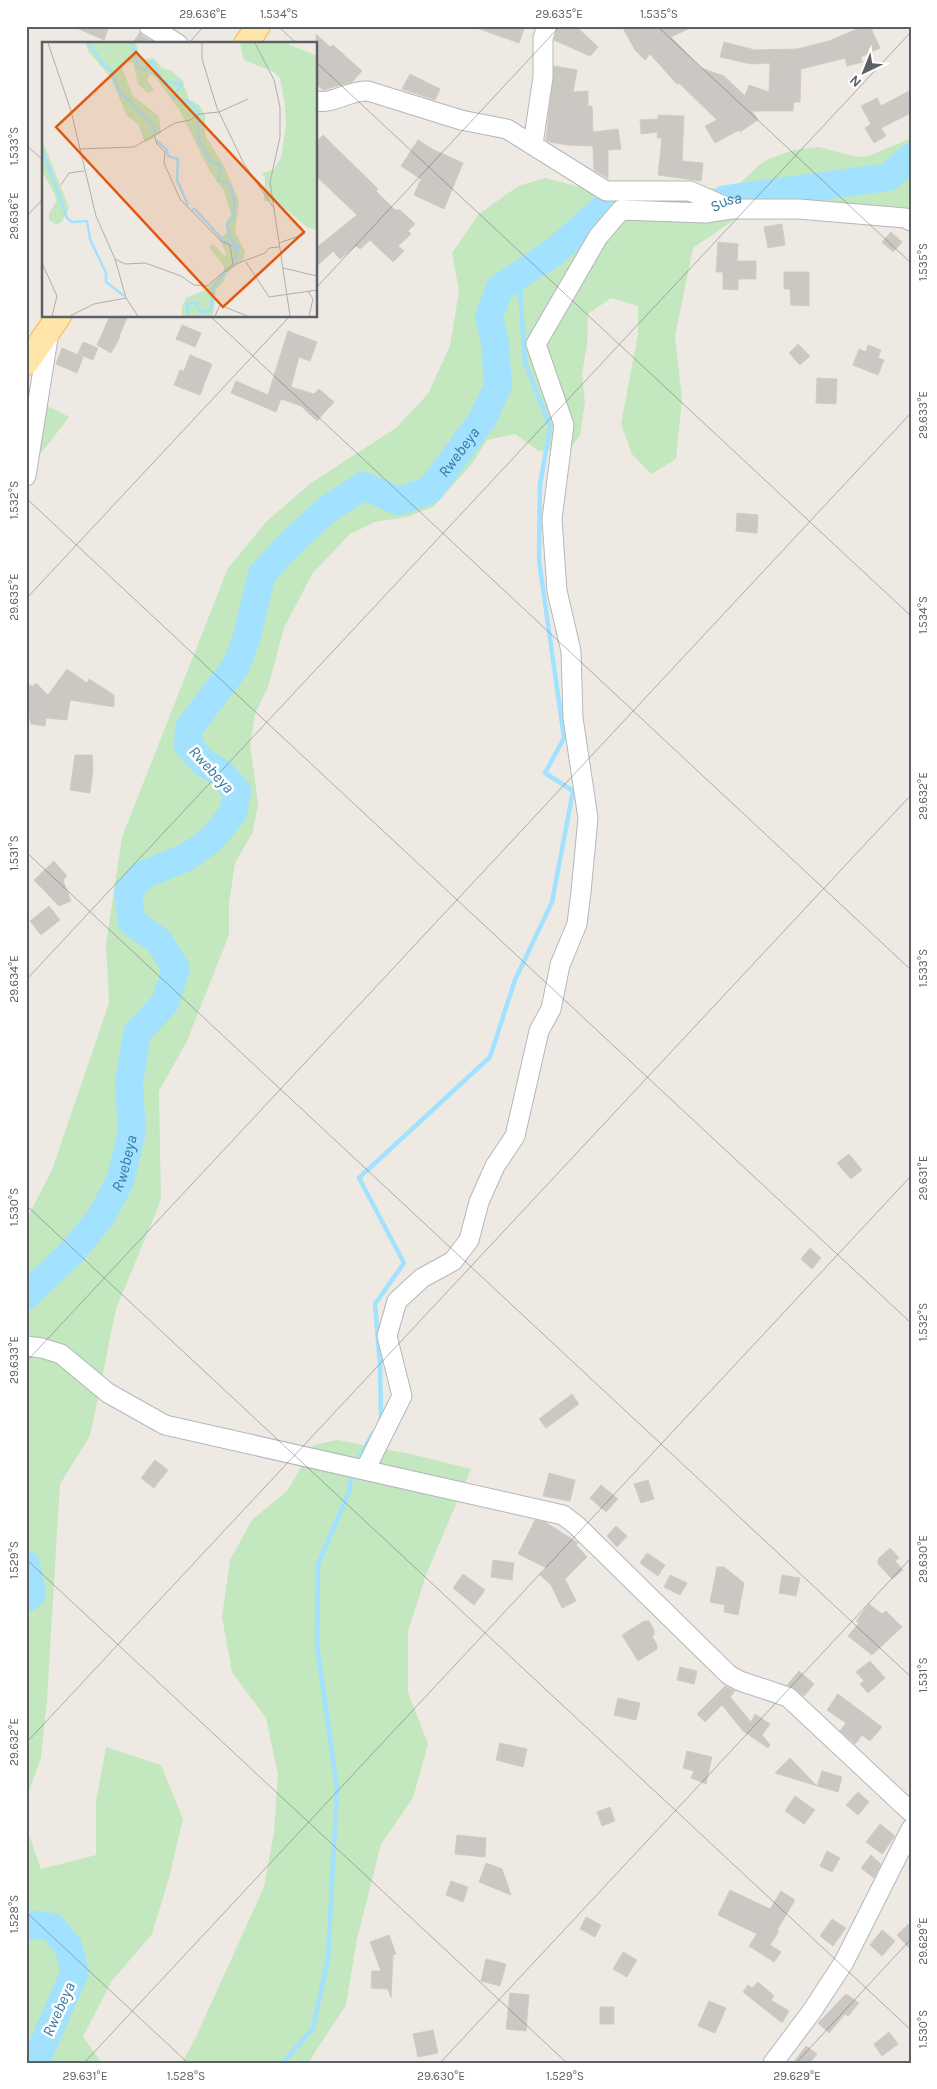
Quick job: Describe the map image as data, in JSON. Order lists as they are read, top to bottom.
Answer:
{
  "water": ["Susa", "Rwebeya"],
  "north": "bottom left",
  "coordinates": [
    "29.636°E",
    "1.534°S",
    "29.635°E",
    "1.535°S",
    "1.533°S",
    "29.633°E",
    "1.532°S",
    "29.632°E",
    "1.531°S",
    "29.634°E",
    "29.631°E",
    "1.530°S",
    "29.630°E",
    "1.529°S",
    "1.528°S",
    "29.629°E"
  ]
}
